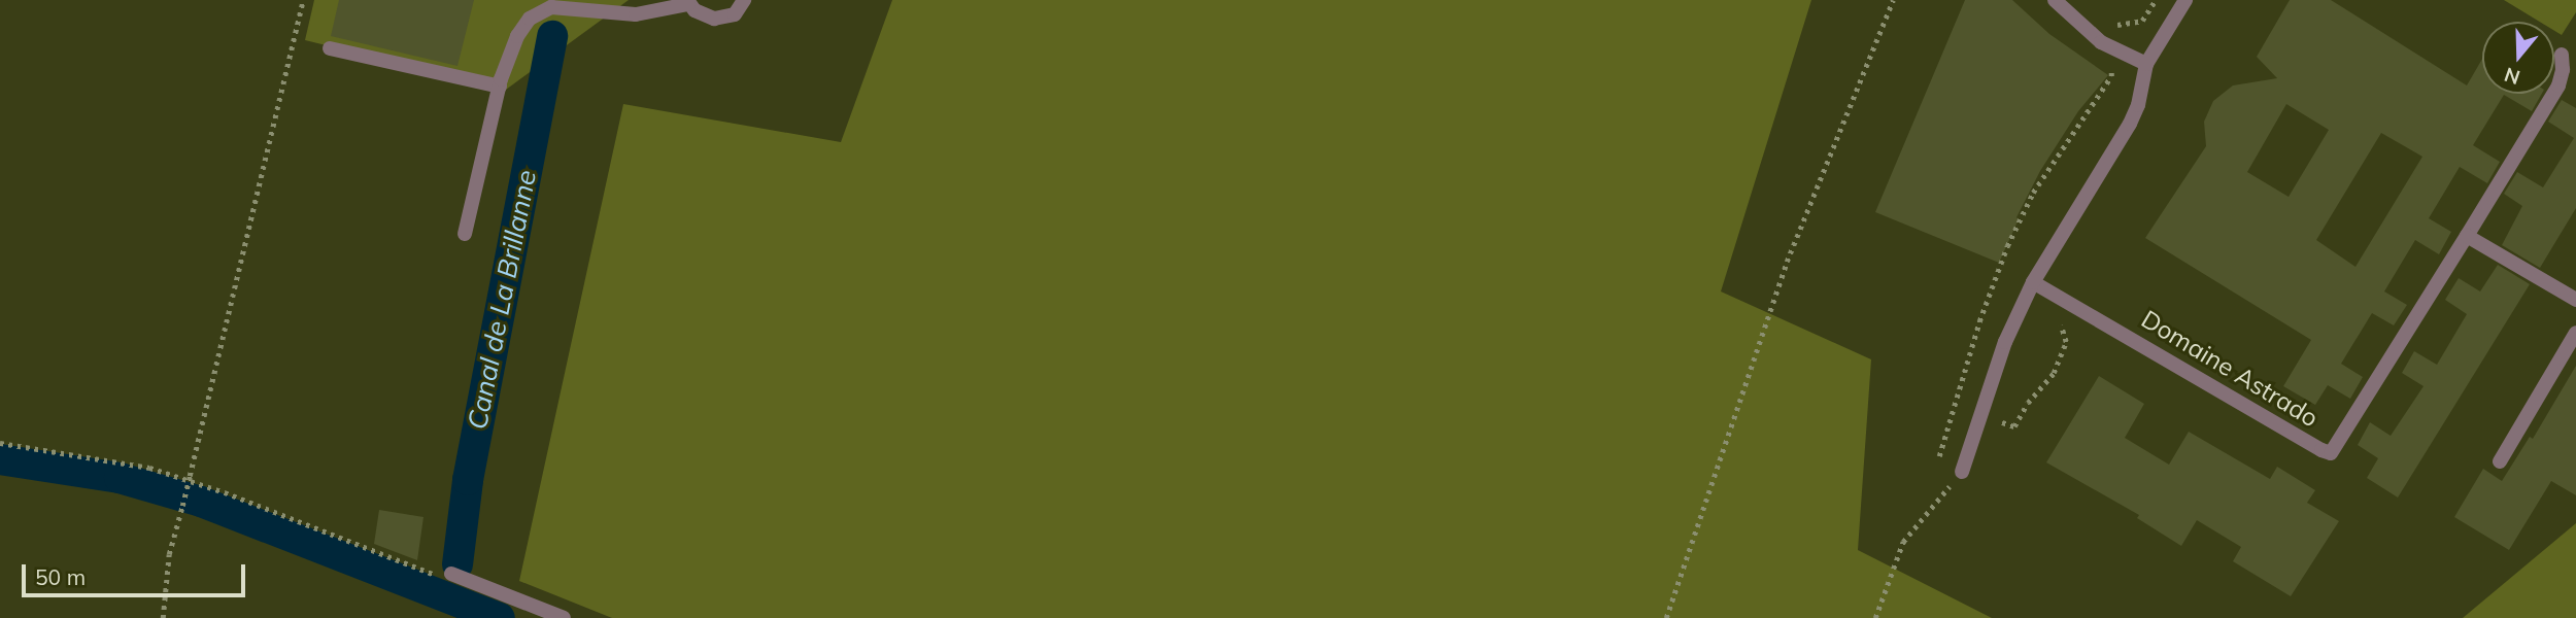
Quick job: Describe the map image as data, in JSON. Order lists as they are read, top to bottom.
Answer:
{
  "streets": {
    "street": ["Domaine Astrado"]
  },
  "water": ["Canal de La Brillanne"],
  "scale_bar": "50 m",
  "north": "bottom"
}
